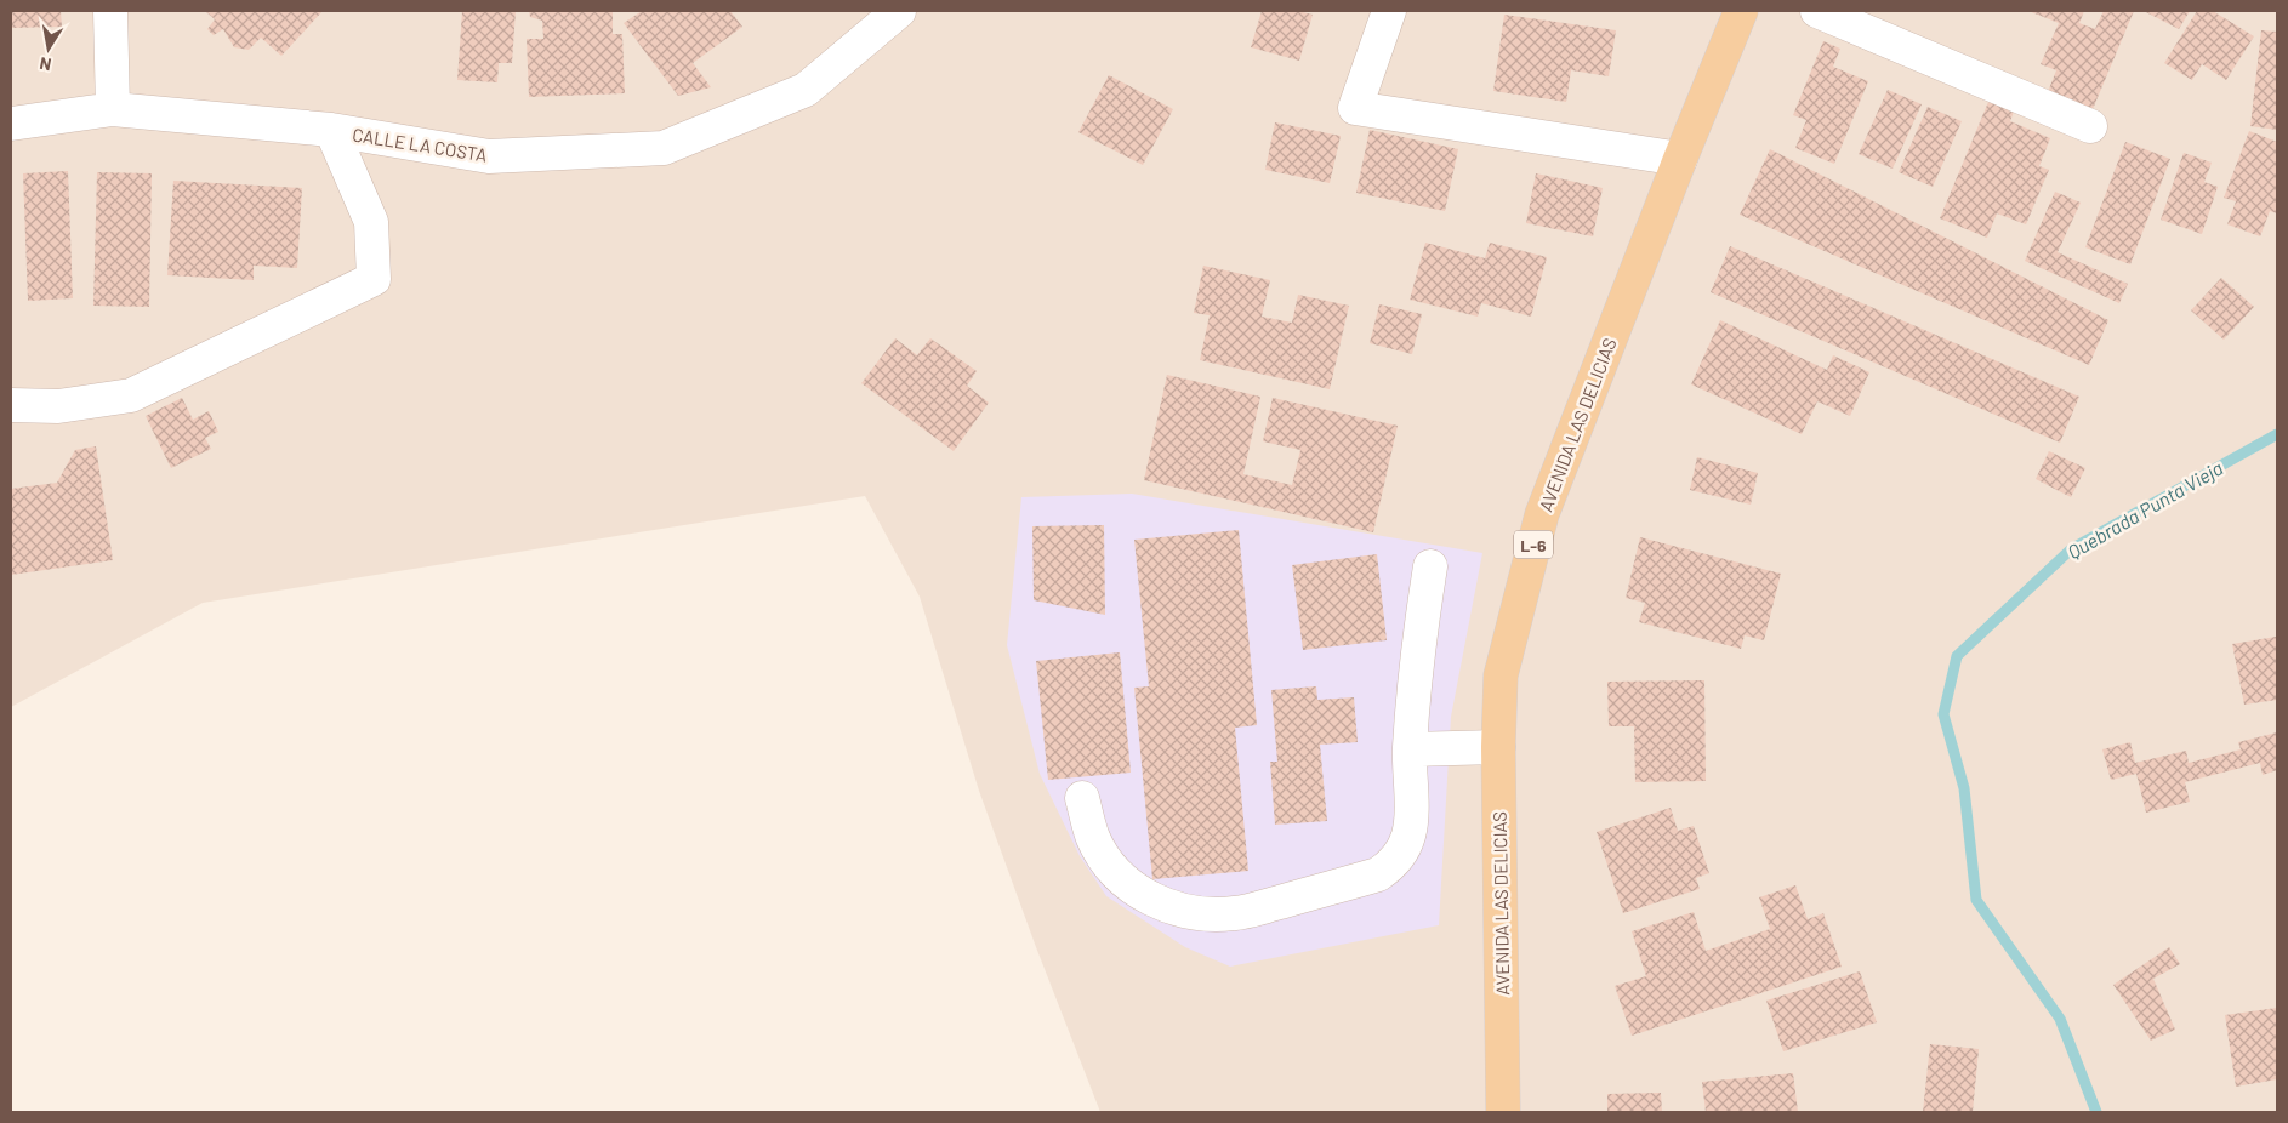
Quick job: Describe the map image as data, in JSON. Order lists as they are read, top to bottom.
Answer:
{
  "streets": {
    "main road": ["AVENIDA LAS DELICIAS", "L-6"],
    "street": ["CALLE LA COSTA"]
  },
  "water": ["Quebrada Punta Vieja"],
  "north": "bottom"
}
